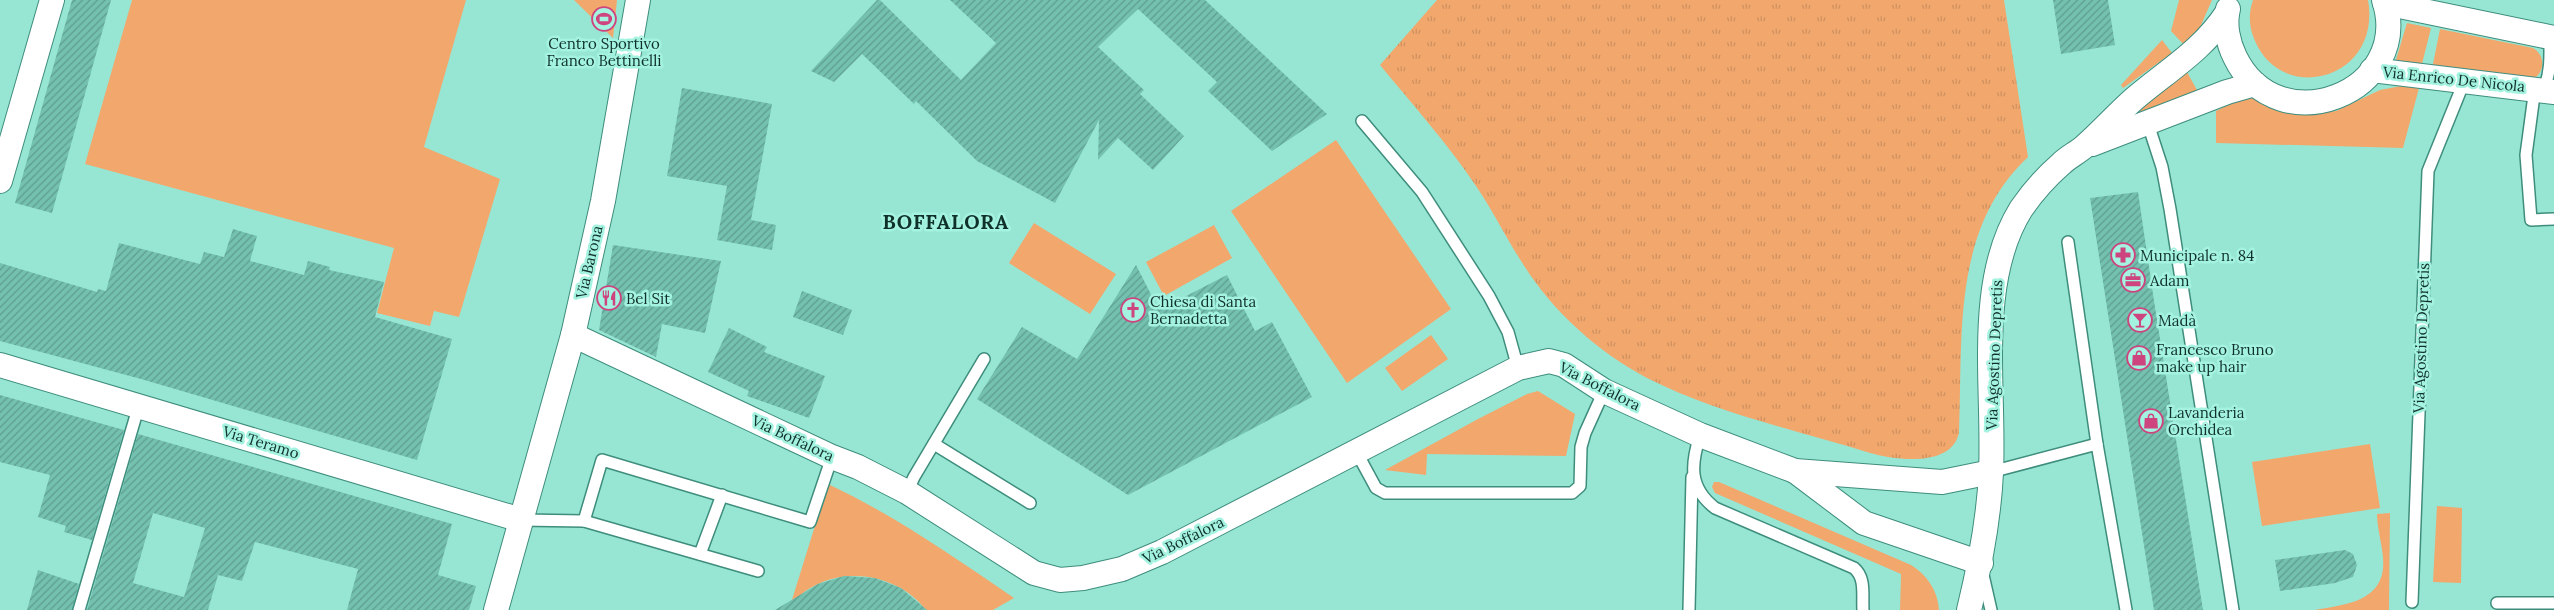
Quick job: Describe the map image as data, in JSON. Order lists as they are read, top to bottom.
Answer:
{
  "streets": {
    "street": [
      "Via Enrico De Nicola",
      "Via Barona",
      "Via Agostino Depretis",
      "Via Boffalora",
      "Via Teramo"
    ]
  },
  "crossings": [
    ["Via Enrico De Nicola", "Via Agostino Depretis"],
    ["Via Barona", "Via Boffalora"],
    ["Via Barona", "Via Teramo"],
    ["Via Agostino Depretis", "Via Boffalora"]
  ],
  "districts": ["BOFFALORA"],
  "places": {
    "sports": ["Centro Sportivo Franco Bettinelli"],
    "pharmacy": ["Municipale n. 84"],
    "office": ["Adam"],
    "restaurant": ["Bel Sit"],
    "church": ["Chiesa di Santa Bernadetta"],
    "bar": ["Madà"],
    "shop": ["Francesco Bruno make up hair", "Lavanderia Orchidea"]
  }
}
